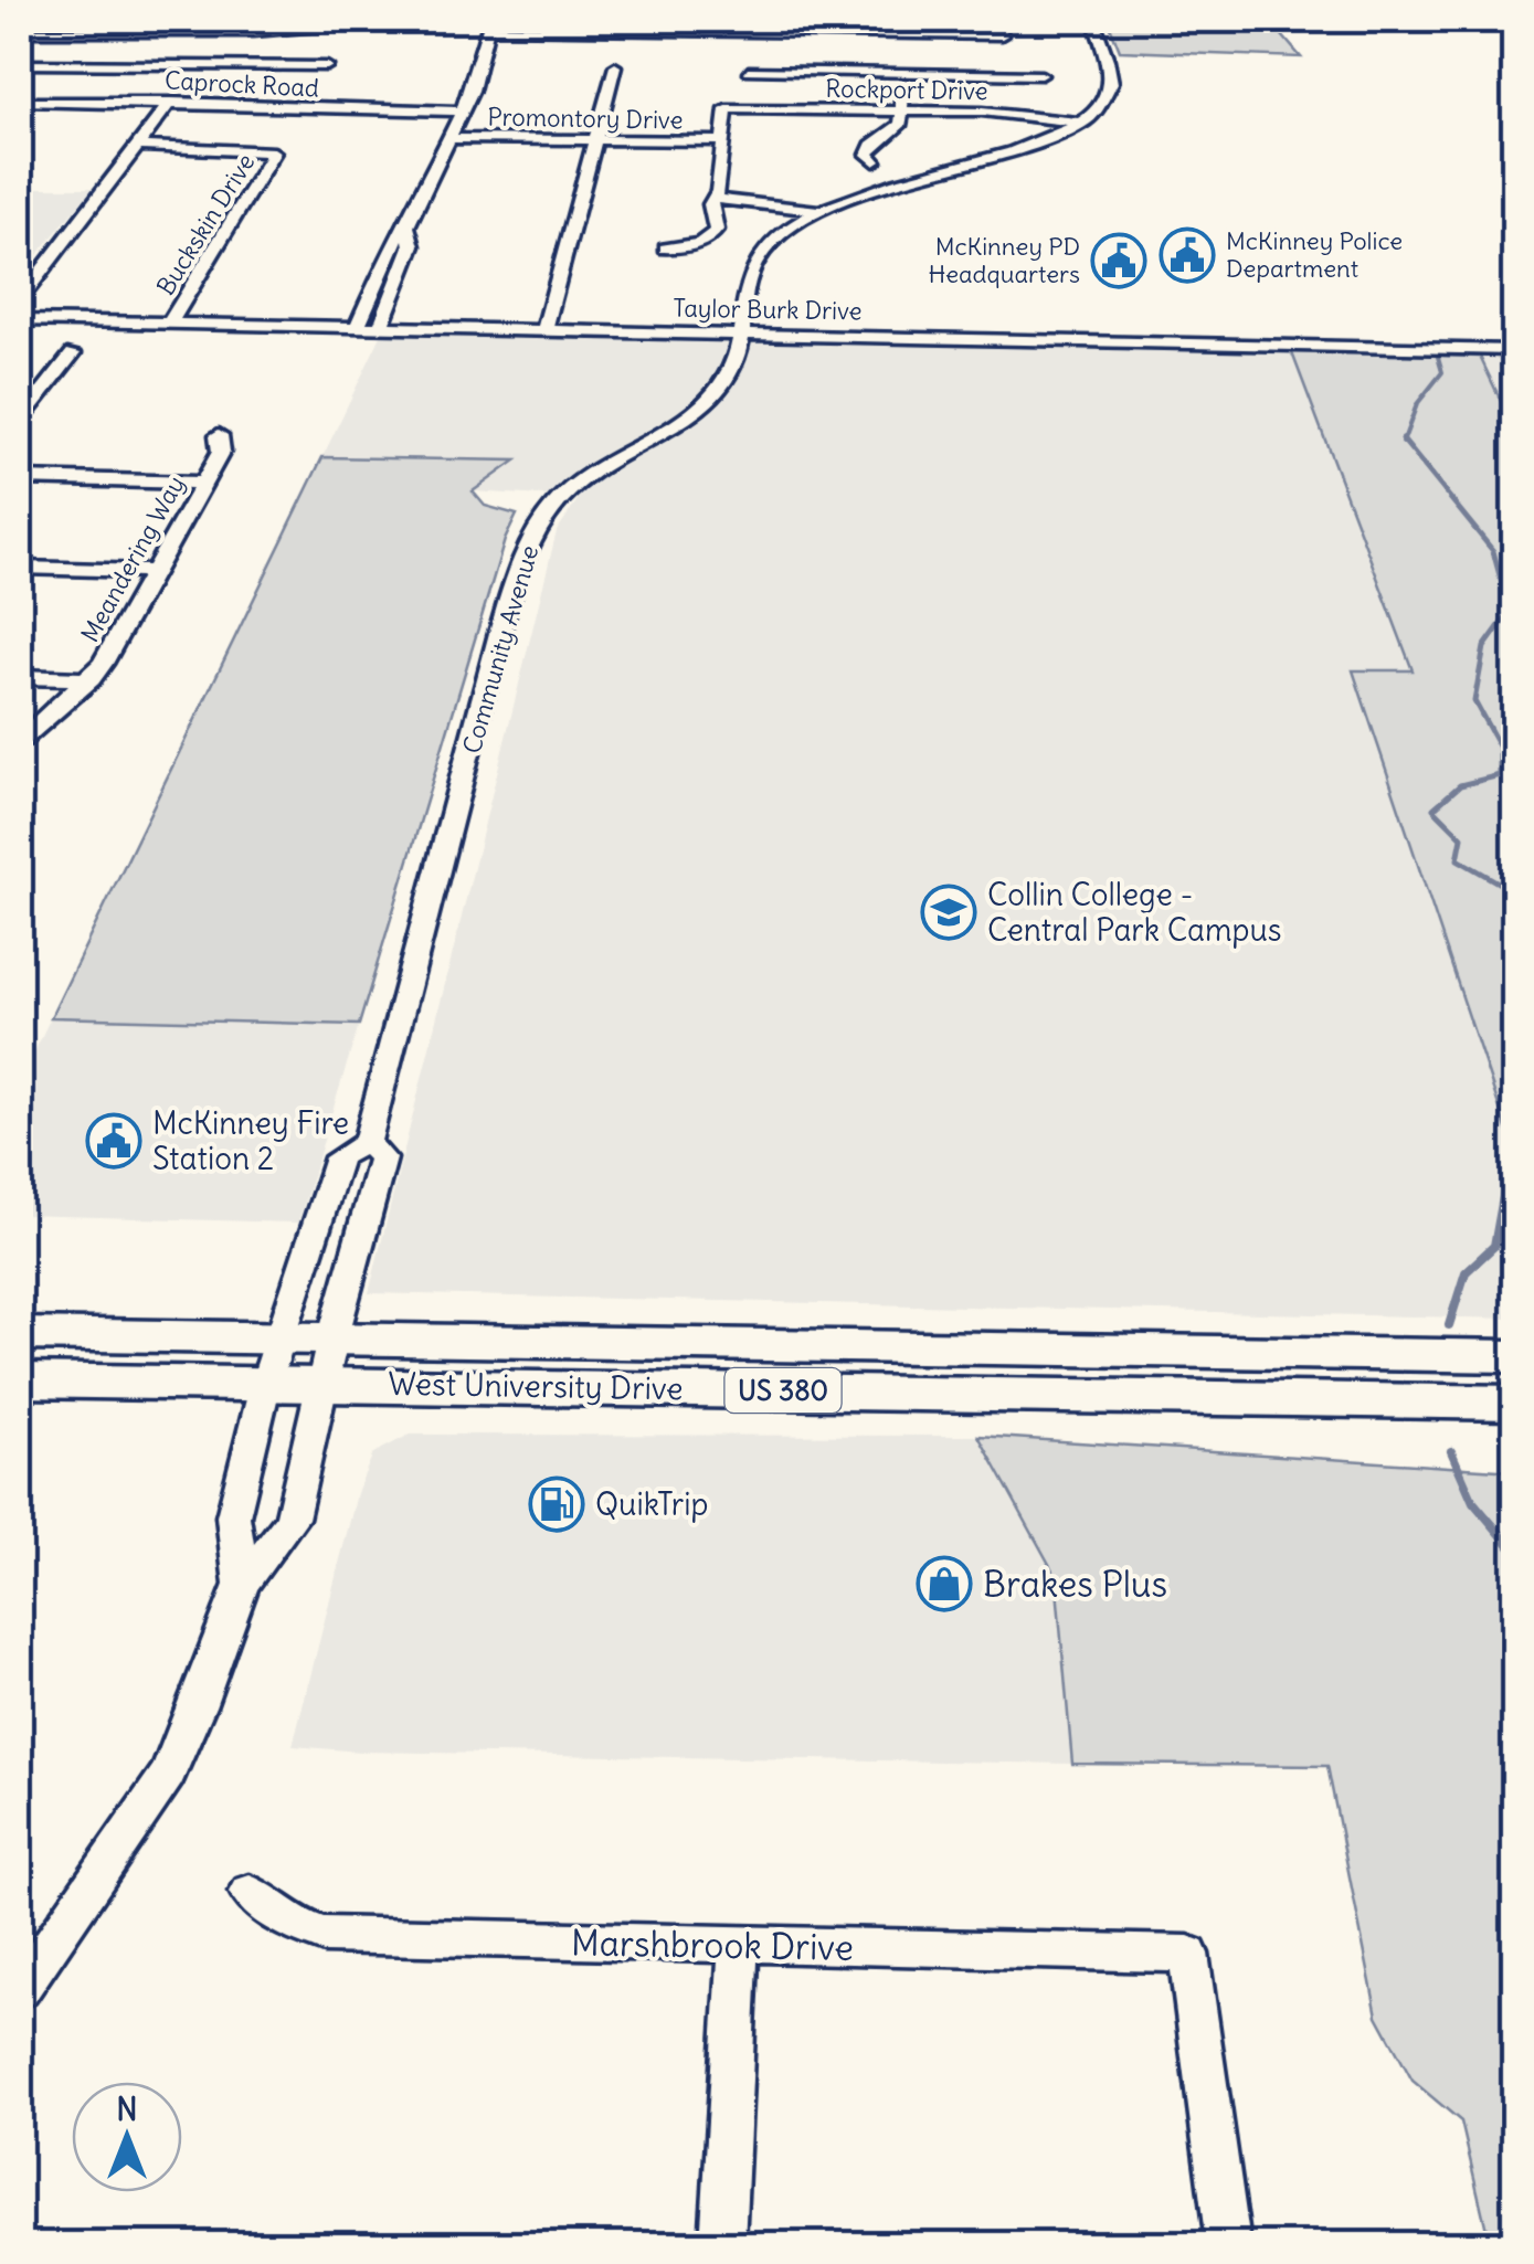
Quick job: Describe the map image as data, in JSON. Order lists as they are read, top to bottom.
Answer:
{
  "streets": {
    "highway": ["West University Drive", "US 380"],
    "street": [
      "Caprock Road",
      "Rockport Drive",
      "Promontory Drive",
      "Buckskin Drive",
      "Taylor Burk Drive",
      "Meandering Way",
      "Community Avenue",
      "Marshbrook Drive"
    ]
  },
  "crossings": [
    ["Rockport Drive", "Promontory Drive"],
    ["Rockport Drive", "Community Avenue"],
    ["Buckskin Drive", "Taylor Burk Drive"],
    ["Taylor Burk Drive", "Community Avenue"],
    ["Community Avenue", "West University Drive"]
  ],
  "places": {
    "public building": ["McKinney Police Department", "McKinney PD Headquarters", "McKinney Fire Station 2"],
    "school or university": ["Collin College - Central Park Campus"],
    "fuel station": ["QuikTrip"],
    "shop": ["Brakes Plus"]
  },
  "north": "top"
}
